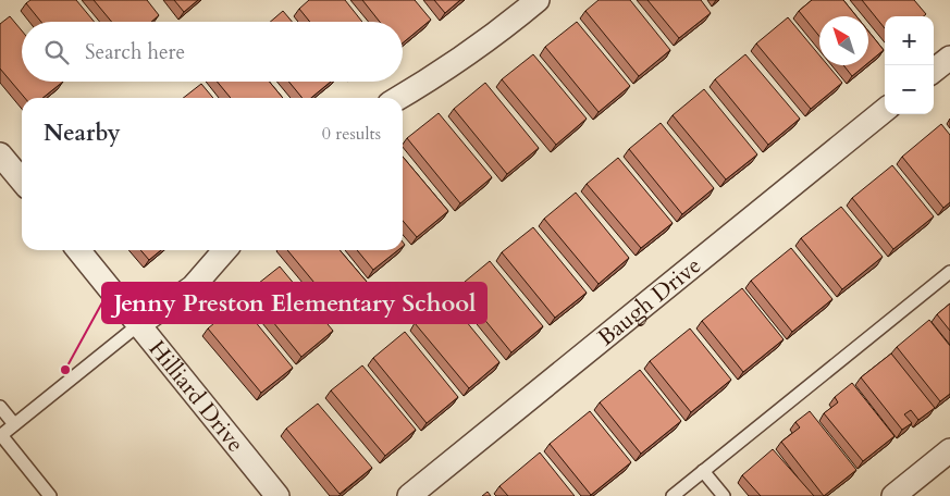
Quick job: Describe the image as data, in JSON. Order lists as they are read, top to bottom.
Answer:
{
  "streets": {
    "street": ["Baugh Drive", "Hilliard Drive"]
  },
  "places": ["Jenny Preston Elementary School"],
  "north": "top left",
  "page": {
    "map_buttons": ["+", "−"],
    "search": "Search here",
    "heading": ["Nearby", "0 results"]
  }
}
